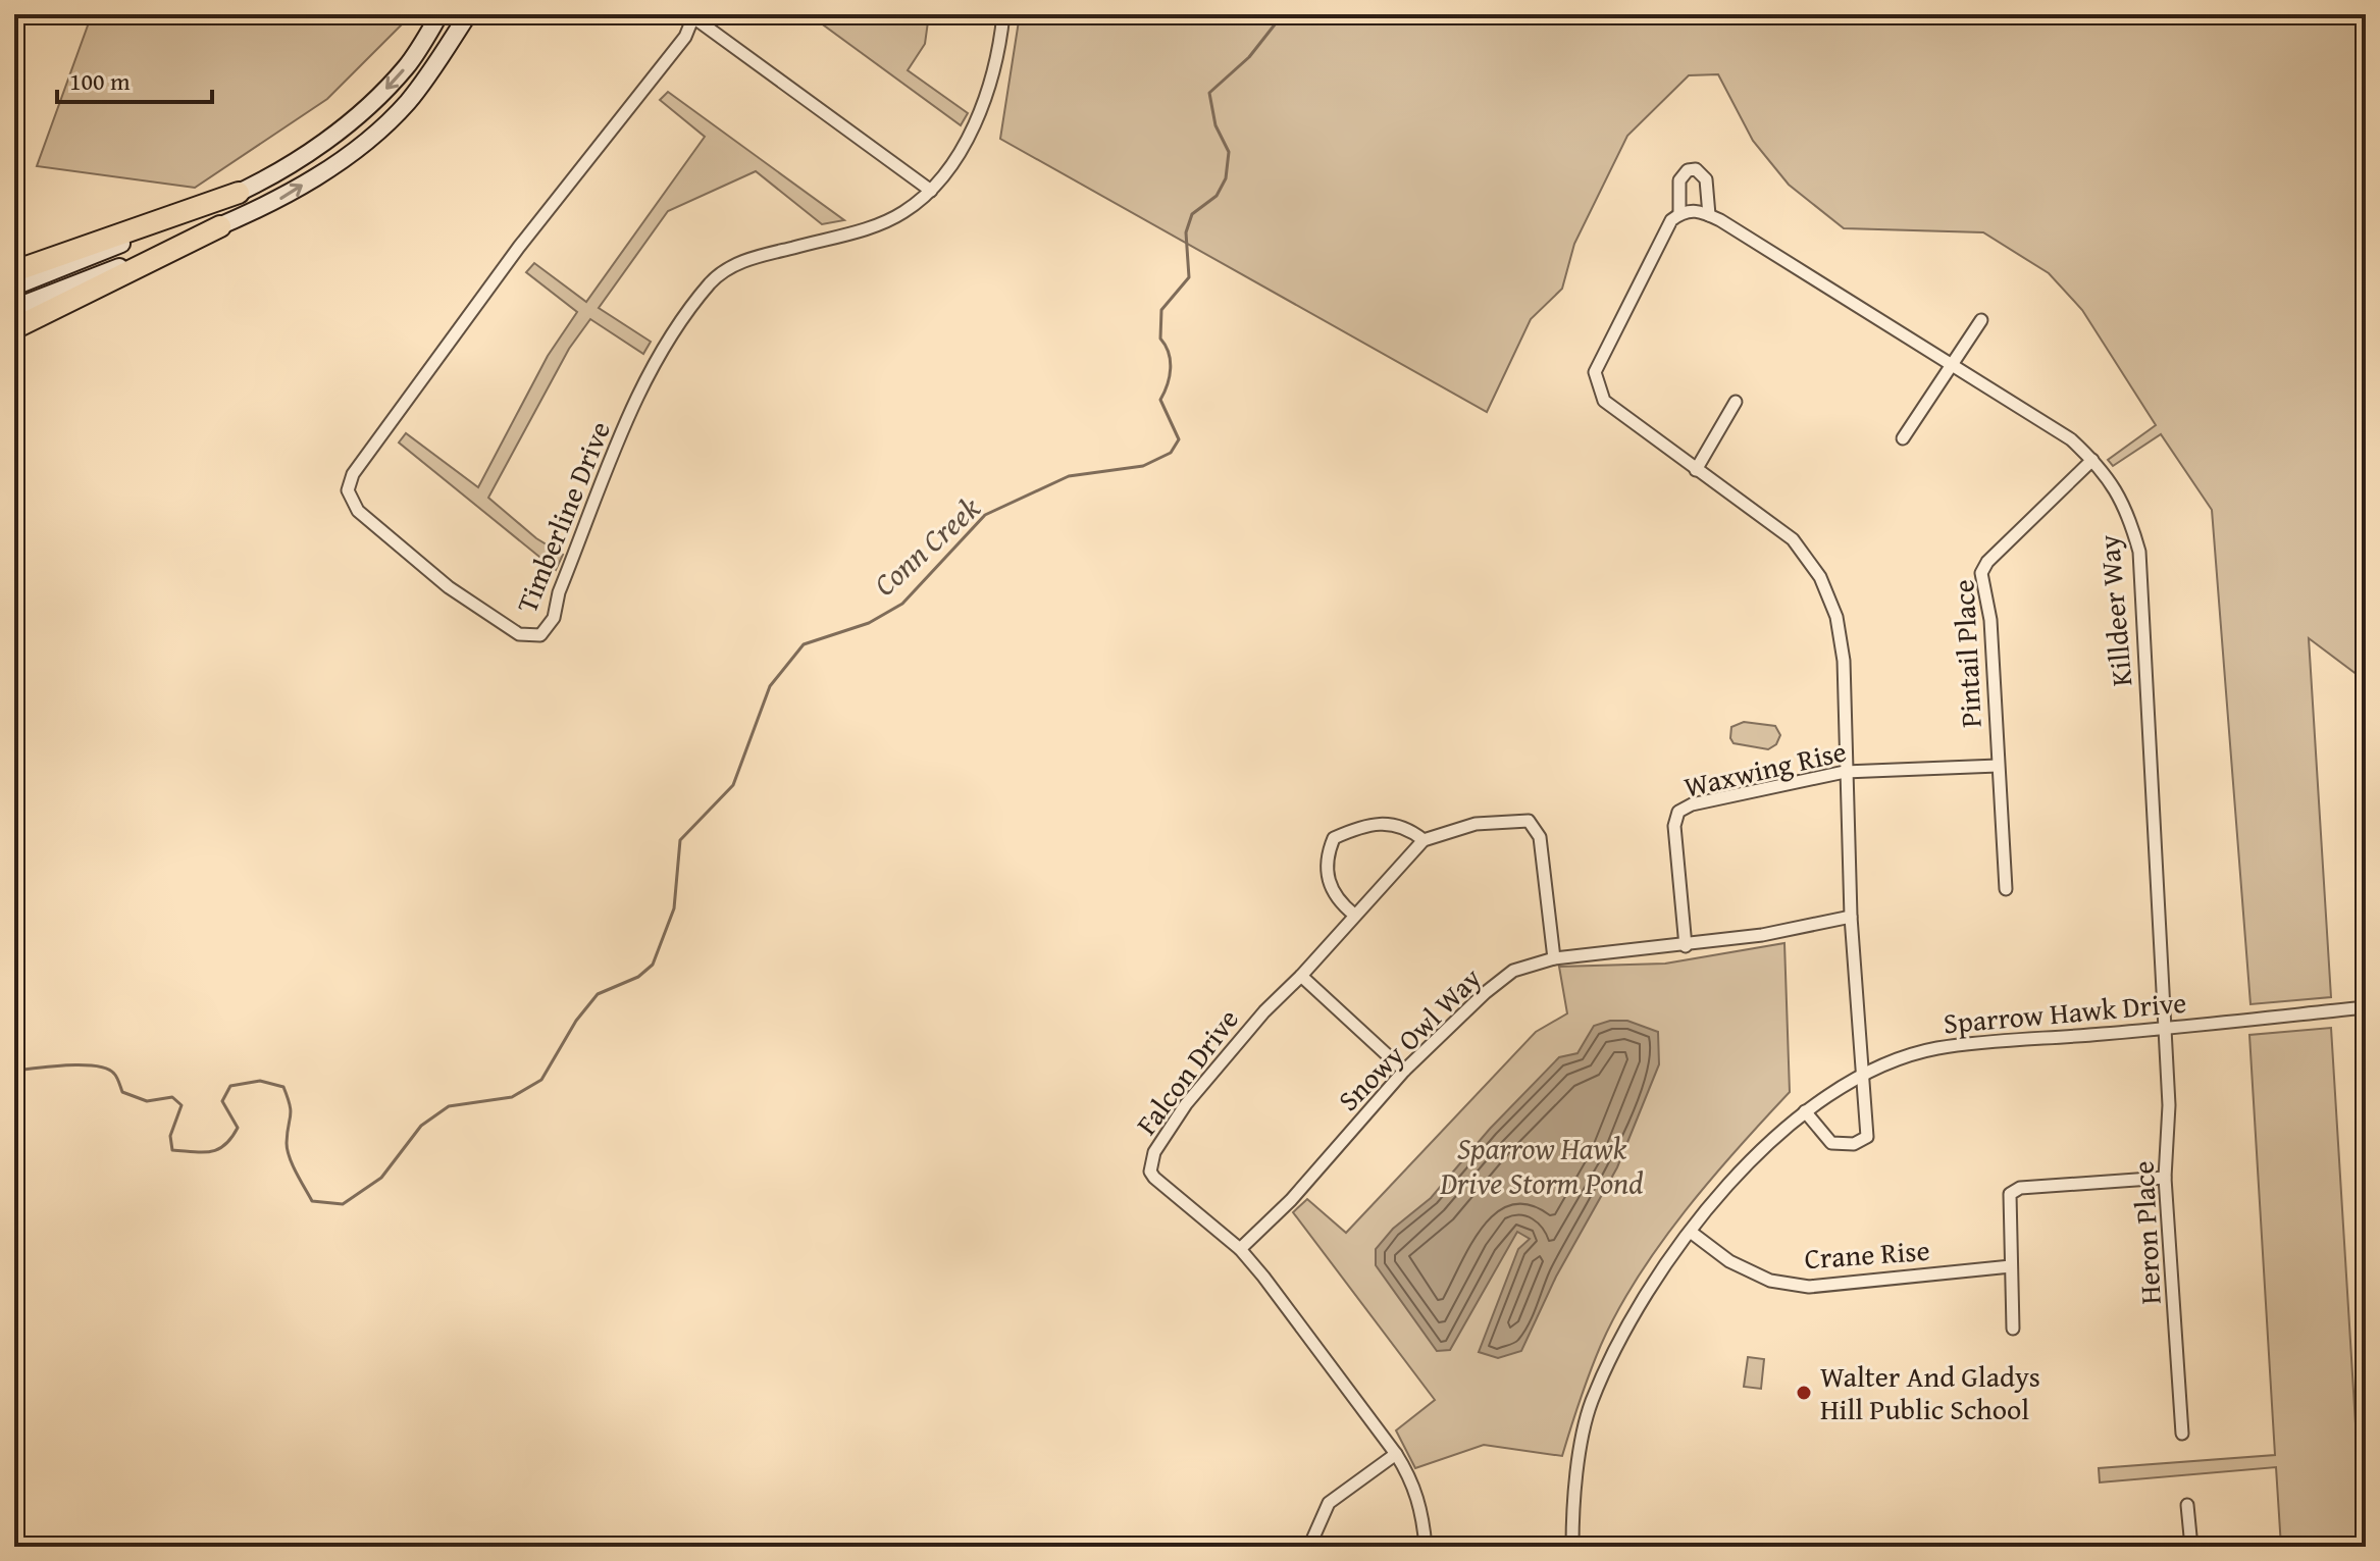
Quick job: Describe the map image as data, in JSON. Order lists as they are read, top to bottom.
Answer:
{
  "streets": {
    "street": [
      "Timberline Drive",
      "Killdeer Way",
      "Pintail Place",
      "Waxwing Rise",
      "Sparrow Hawk Drive",
      "Snowy Owl Way",
      "Falcon Drive",
      "Heron Place",
      "Crane Rise"
    ]
  },
  "crossings": [
    ["Killdeer Way", "Pintail Place"],
    ["Killdeer Way", "Sparrow Hawk Drive"],
    ["Killdeer Way", "Heron Place"],
    ["Pintail Place", "Waxwing Rise"],
    ["Waxwing Rise", "Snowy Owl Way"],
    ["Sparrow Hawk Drive", "Heron Place"],
    ["Sparrow Hawk Drive", "Crane Rise"],
    ["Snowy Owl Way", "Falcon Drive"]
  ],
  "water": ["Conn Creek", "Sparrow Hawk Drive Storm Pond"],
  "places": ["Walter And Gladys Hill Public School"],
  "scale_bar": "100 m"
}
